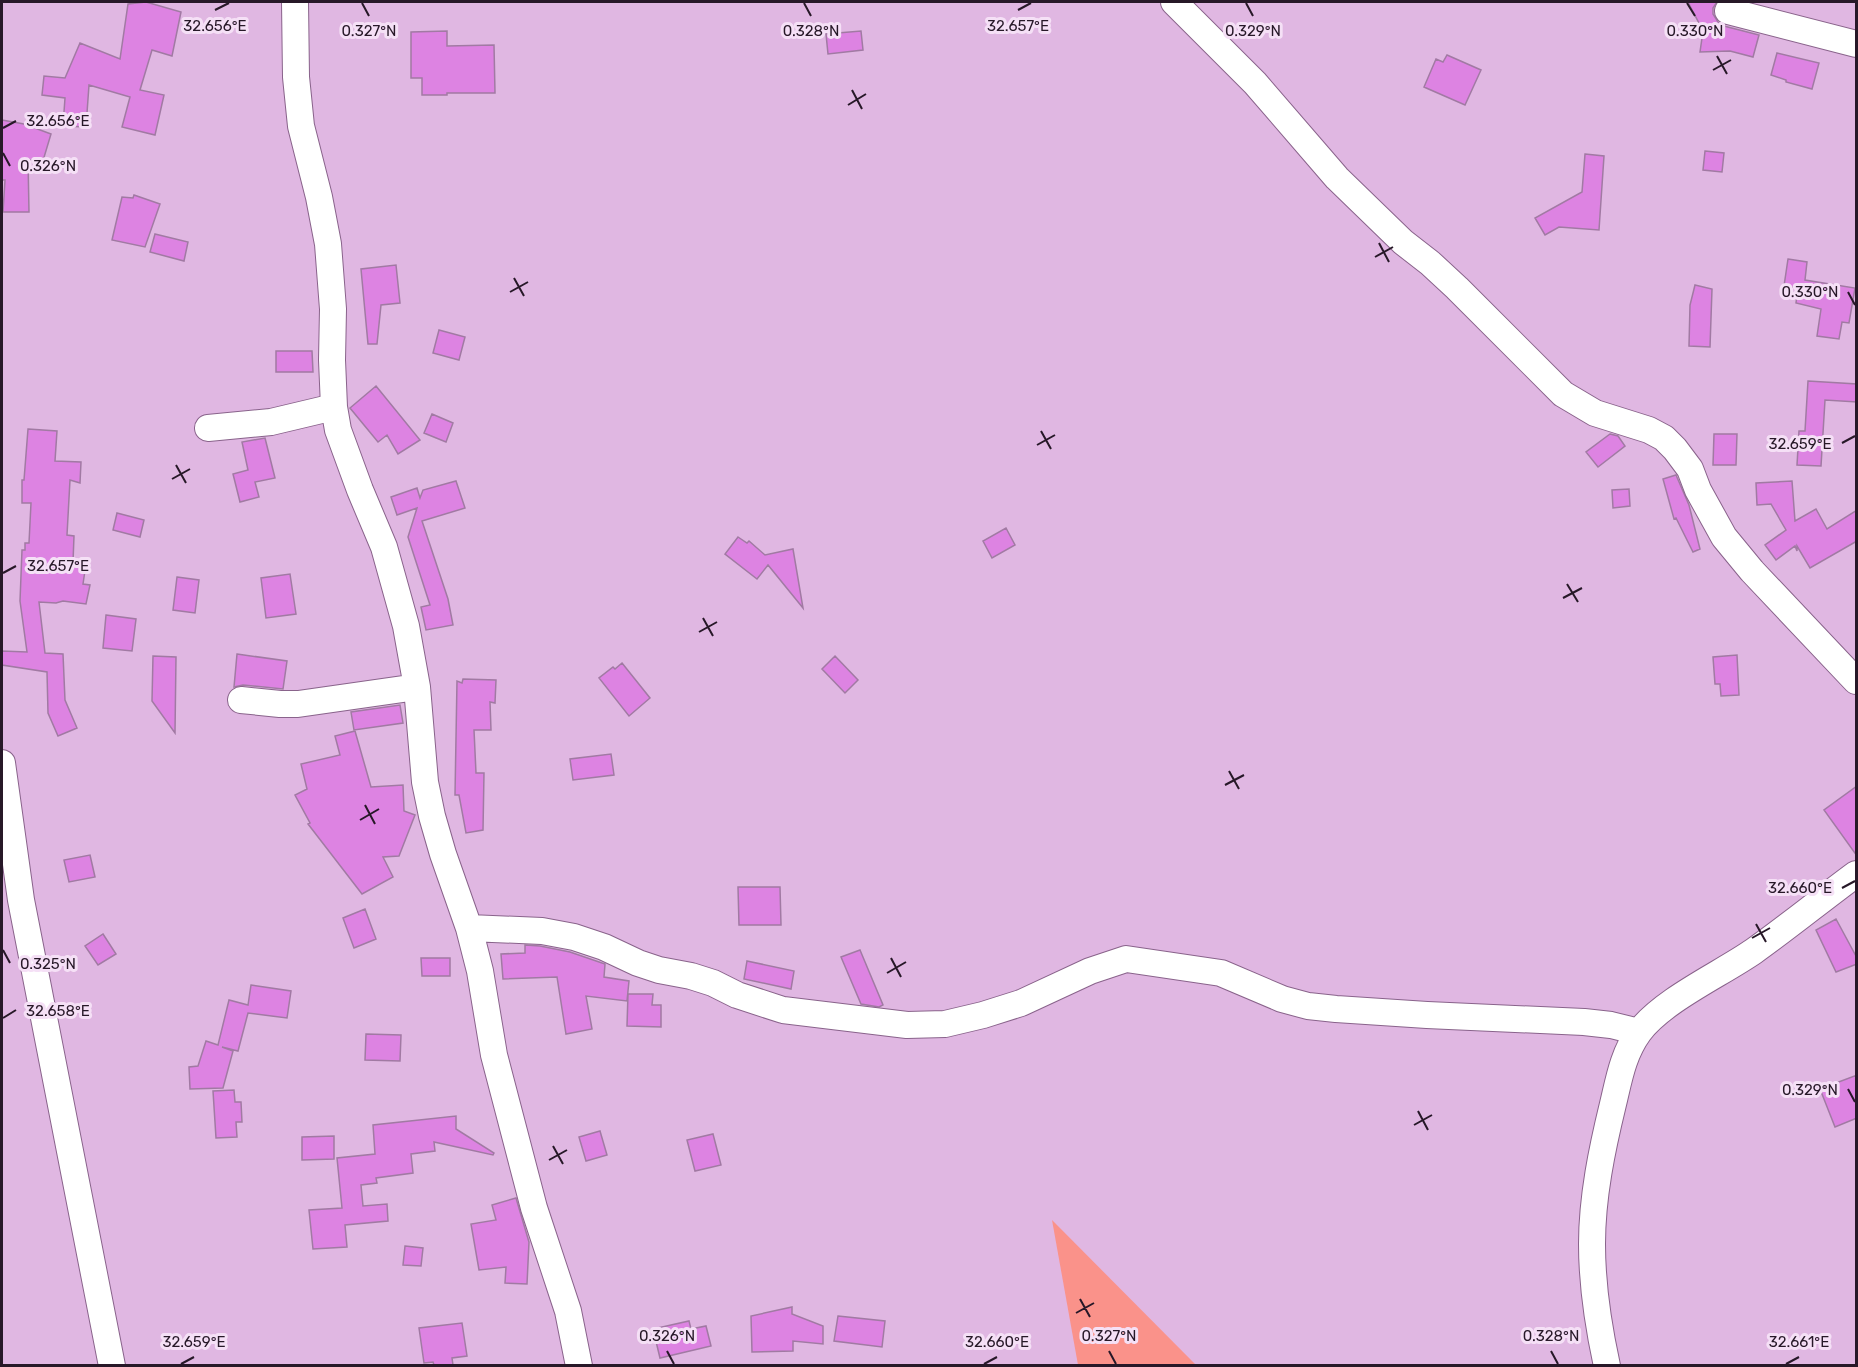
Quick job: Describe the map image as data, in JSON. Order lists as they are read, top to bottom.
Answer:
{
  "coordinates": [
    "32.656°E",
    "32.657°E",
    "0.327°N",
    "0.328°N",
    "0.329°N",
    "0.330°N",
    "0.326°N",
    "32.659°E",
    "32.660°E",
    "0.325°N",
    "32.658°E",
    "32.661°E"
  ]
}
